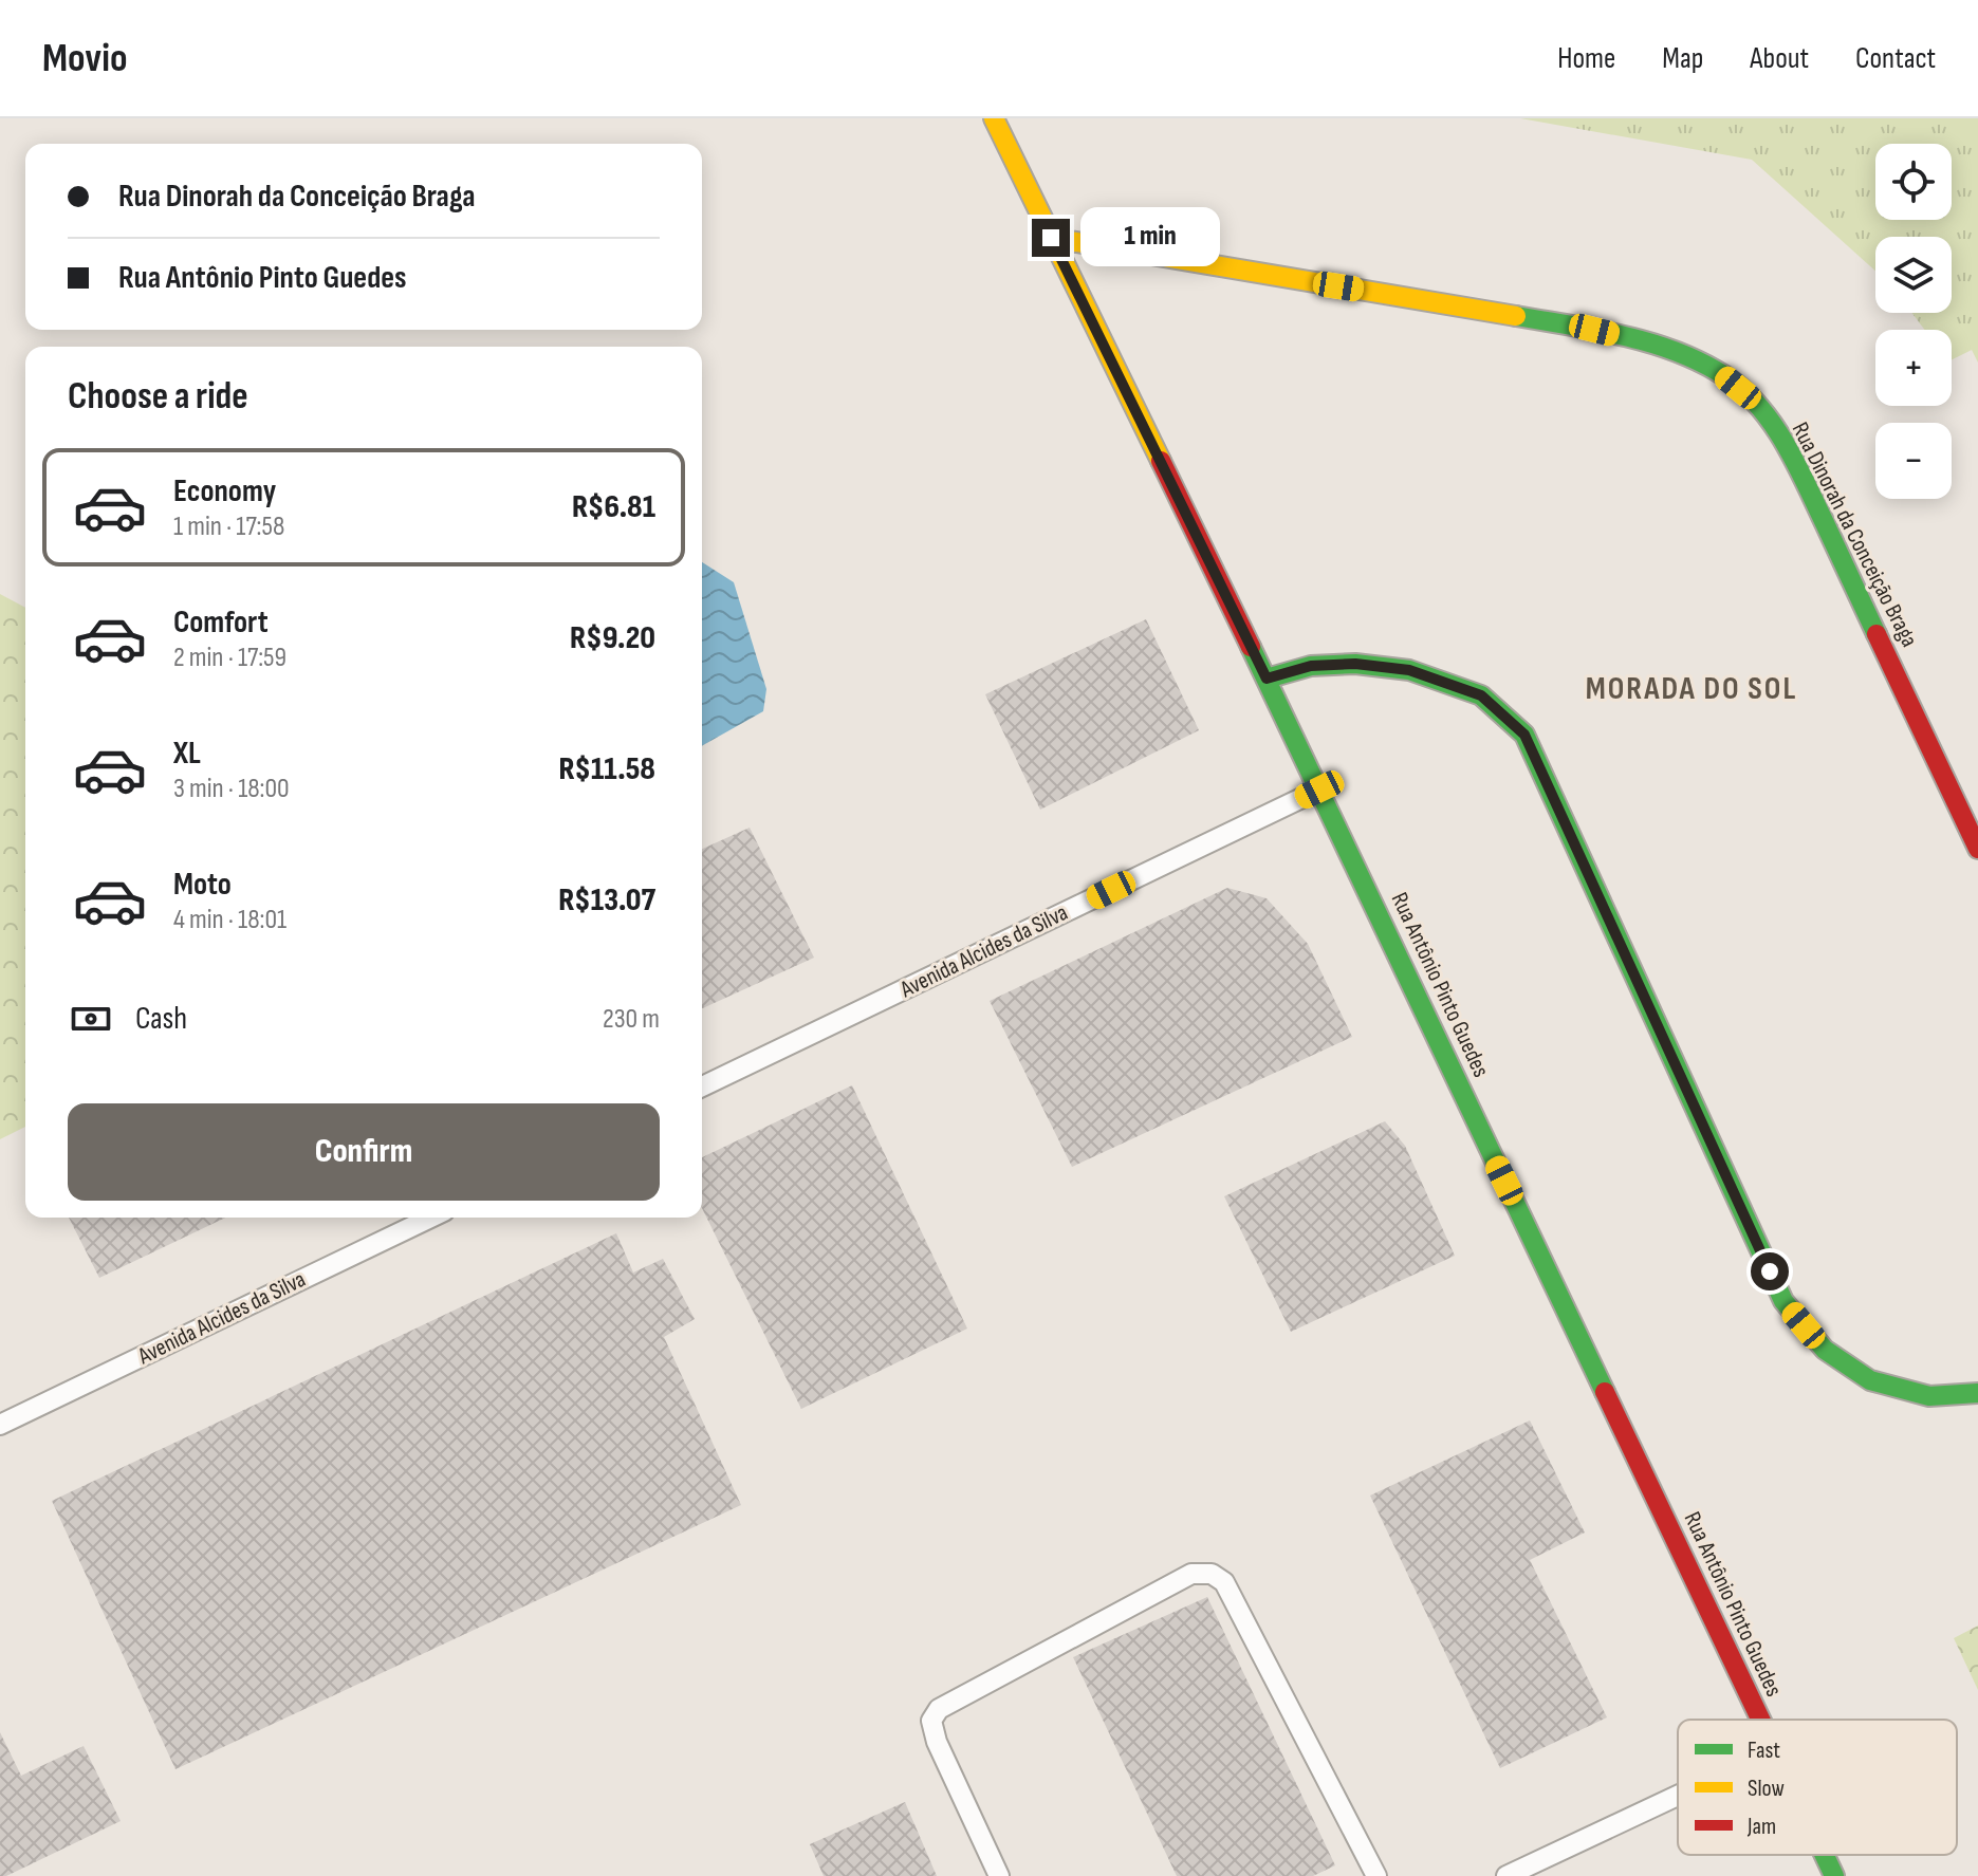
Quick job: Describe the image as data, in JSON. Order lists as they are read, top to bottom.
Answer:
{
  "streets": {
    "street": ["Rua Dinorah da Conceição Braga", "Rua Antônio Pinto Guedes"],
    "lane": ["Avenida Alcides da Silva"]
  },
  "crossings": [
    ["Rua Dinorah da Conceição Braga", "Rua Antônio Pinto Guedes"],
    ["Avenida Alcides da Silva", "Rua Antônio Pinto Guedes"]
  ],
  "districts": ["MORADA DO SOL"],
  "legend": ["Fast", "Slow", "Jam"],
  "page": {
    "header": "Movio",
    "nav": [
      "Home",
      "Map",
      "About",
      "Contact"
    ],
    "map_buttons": ["+", "−"],
    "banner": ["Rua Dinorah da Conceição Braga", "Rua Antônio Pinto Guedes"],
    "bubble": "1 min",
    "heading": "Choose a ride",
    "list": [
      {
        "name": "Economy",
        "note": "1 min · 17:58",
        "value": "R$6.81"
      },
      {
        "name": "Comfort",
        "note": "2 min · 17:59",
        "value": "R$9.20"
      },
      {
        "name": "XL",
        "note": "3 min · 18:00",
        "value": "R$11.58"
      },
      {
        "name": "Moto",
        "note": "4 min · 18:01",
        "value": "R$13.07"
      }
    ],
    "pay": ["Cash", "230 m"],
    "buttons": "Confirm"
  }
}
